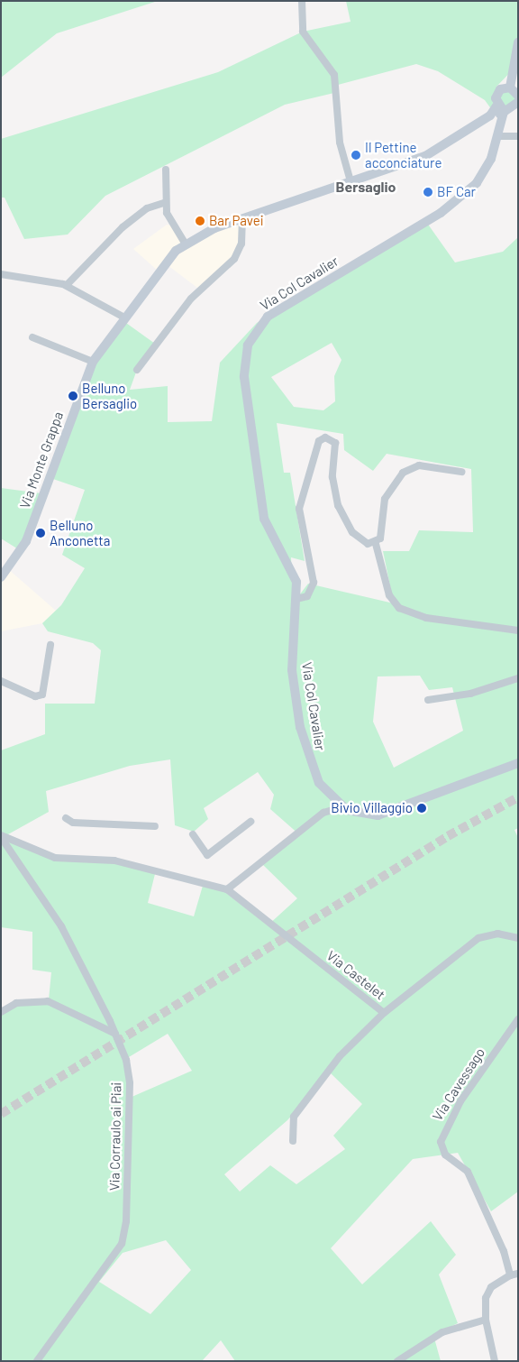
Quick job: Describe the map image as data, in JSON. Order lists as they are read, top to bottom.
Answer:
{
  "streets": {
    "main road": ["Via Col Cavalier", "Via Monte Grappa"],
    "street": ["Via Castelet", "Via Cavessago", "Via Corraulo ai Piai"]
  },
  "crossings": [
    ["Via Col Cavalier", "Via Monte Grappa"],
    ["Via Castelet", "Via Corraulo ai Piai"]
  ],
  "districts": ["Bersaglio"],
  "places": [
    "Il Pettine acconciature",
    "BF Car",
    "Bar Pavei",
    "Belluno Bersaglio",
    "Belluno Anconetta",
    "Bivio Villaggio"
  ]
}
